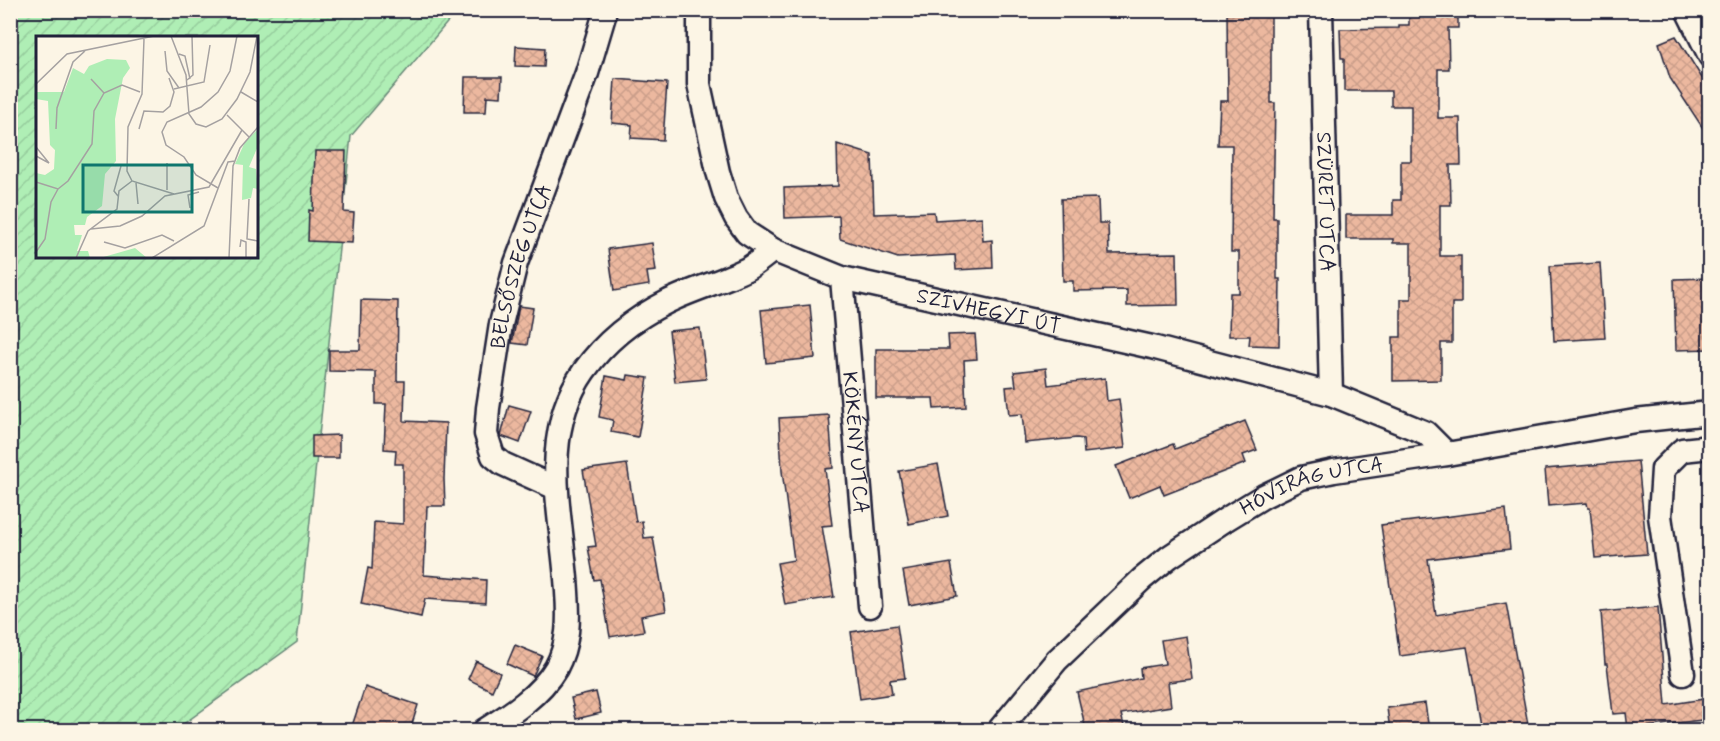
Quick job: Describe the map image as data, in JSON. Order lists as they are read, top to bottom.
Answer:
{
  "streets": {
    "street": [
      "SZÜRET UTCA",
      "BELSŐSZEG UTCA",
      "SZÍVHEGYI ÚT",
      "KÖKÉNY UTCA",
      "HÓVIRÁG UTCA"
    ]
  },
  "crossings": [
    ["SZÜRET UTCA", "SZÍVHEGYI ÚT"],
    ["SZÍVHEGYI ÚT", "KÖKÉNY UTCA"],
    ["SZÍVHEGYI ÚT", "HÓVIRÁG UTCA"]
  ]
}
